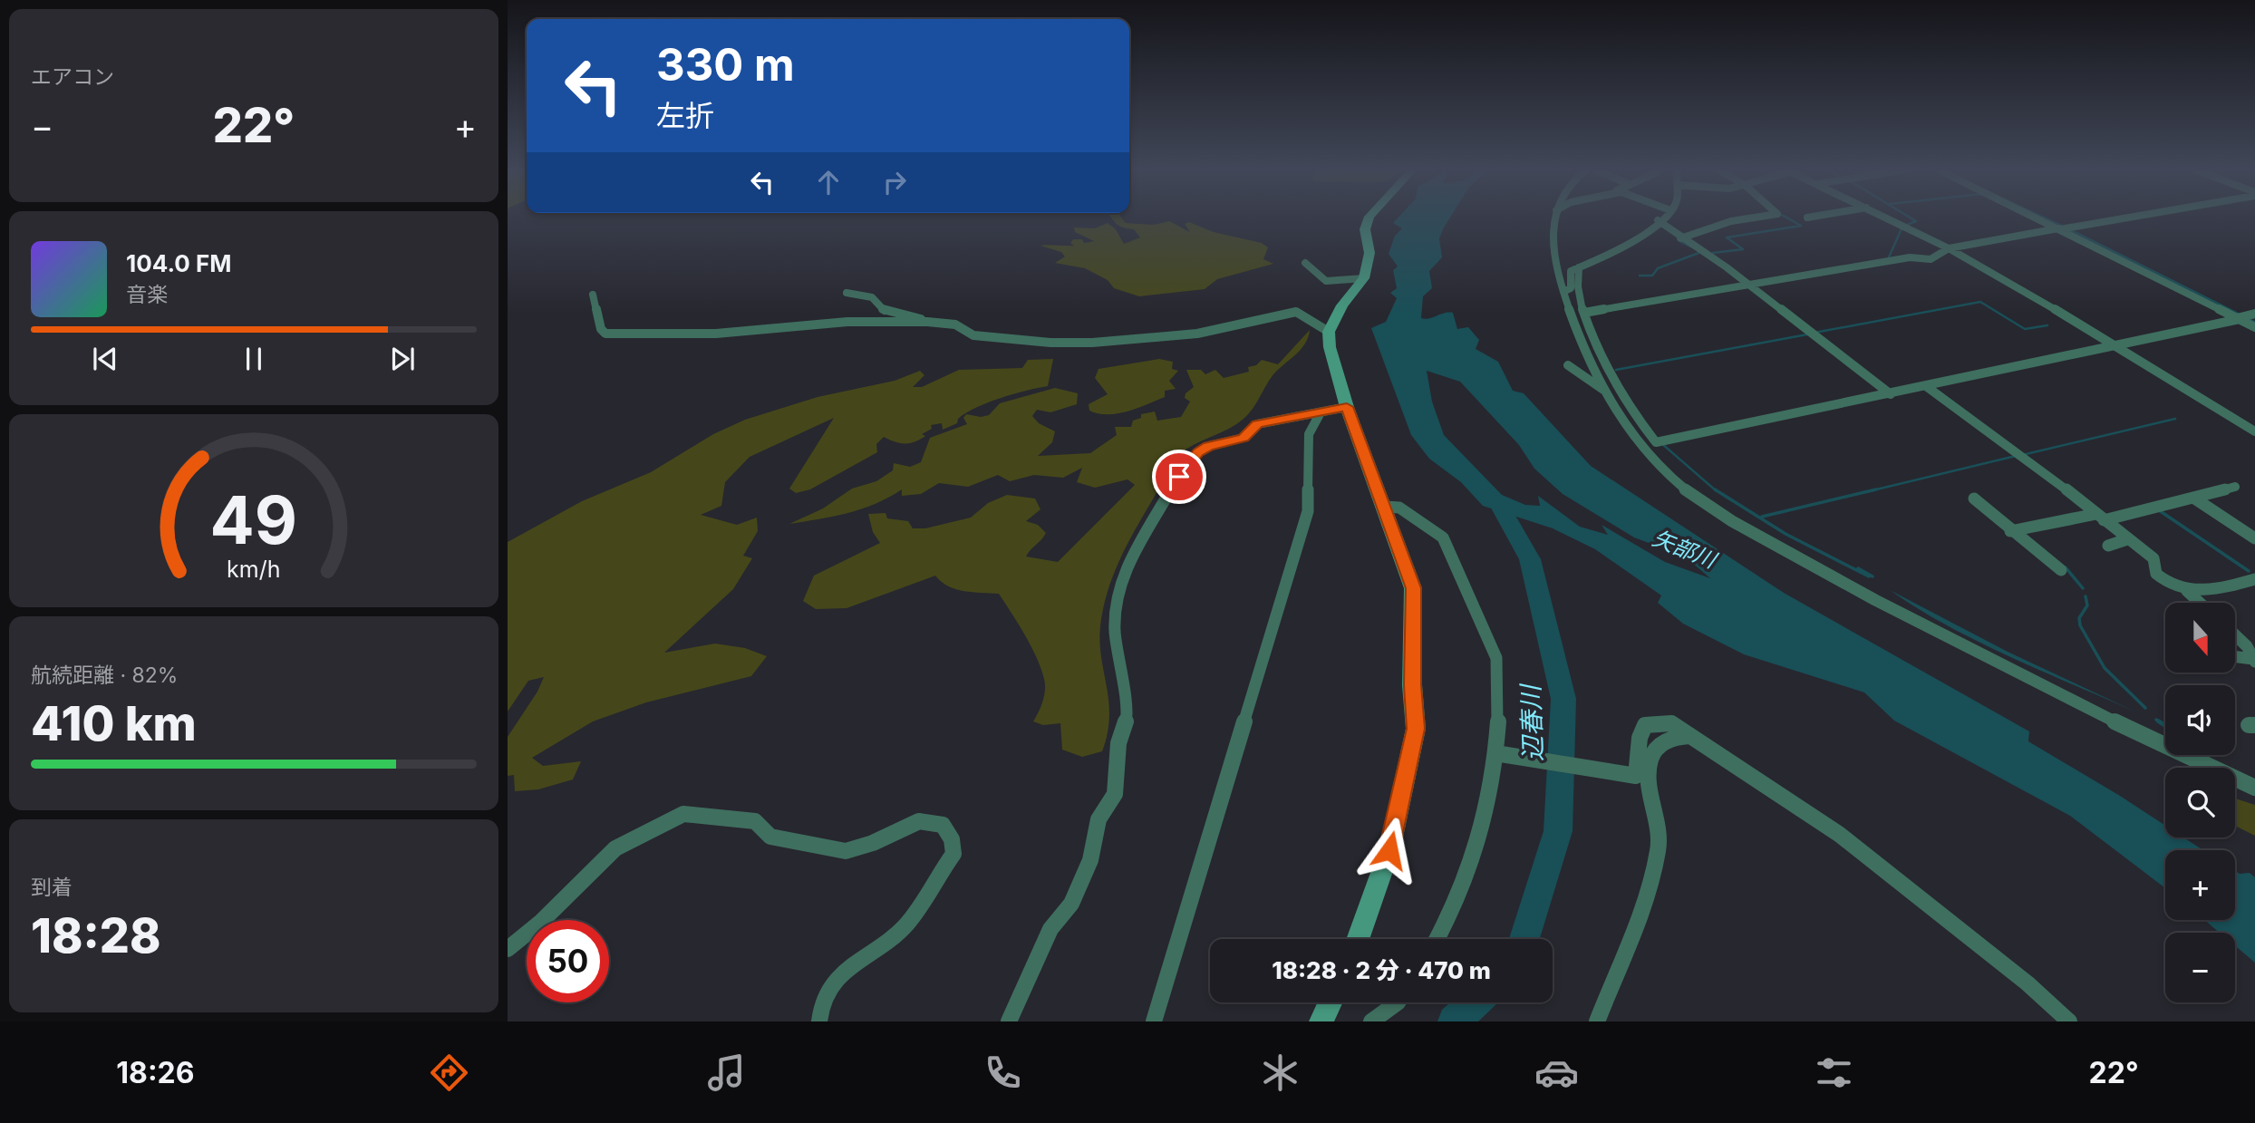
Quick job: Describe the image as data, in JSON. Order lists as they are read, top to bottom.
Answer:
{
  "water": ["矢部川", "辺春川"],
  "north": "bottom",
  "page": {
    "tile": [
      "エアコン",
      ["航続距離 · 82%", "410 km"],
      ["到着", "18:28"]
    ],
    "turn": ["330 m", "左折"],
    "heat": ["−", "22°", "+"],
    "song": ["104.0 FM", "音楽"],
    "map_buttons": ["+", "−"],
    "limit": "50",
    "trip": "18:28 · 2 分 · 470 m",
    "tabs": ["18:26", "22°"],
    "gauge": ["49", "km/h"]
  }
}
